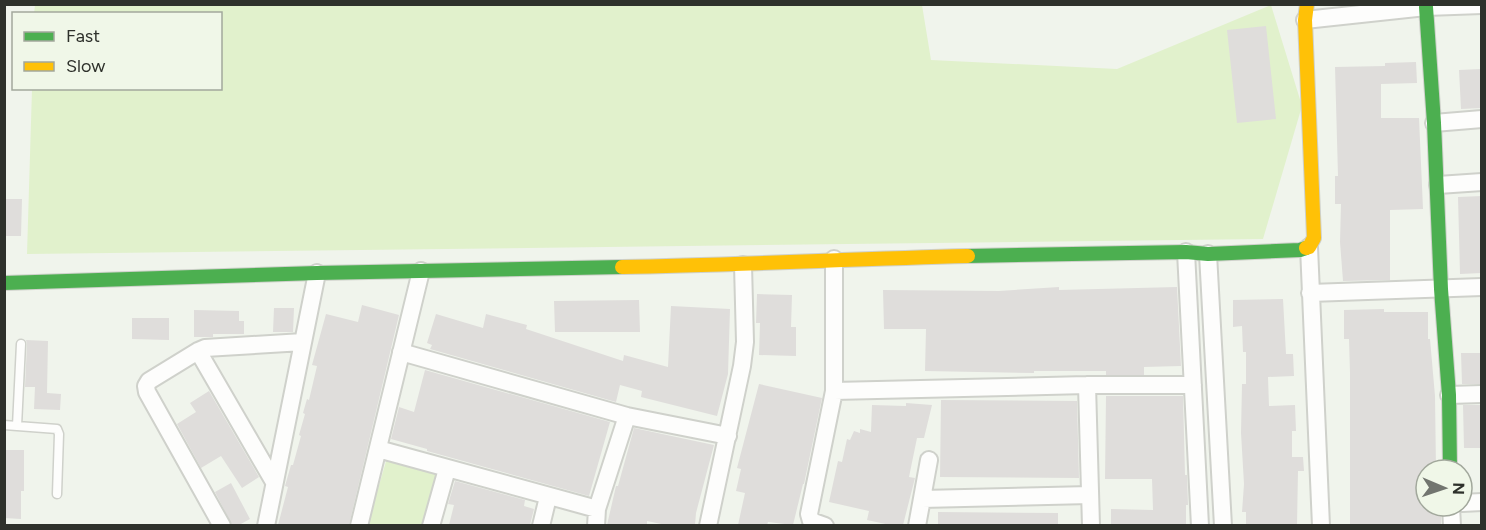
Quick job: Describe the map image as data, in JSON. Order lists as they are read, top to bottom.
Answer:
{
  "legend": ["Fast", "Slow"],
  "north": "right"
}
